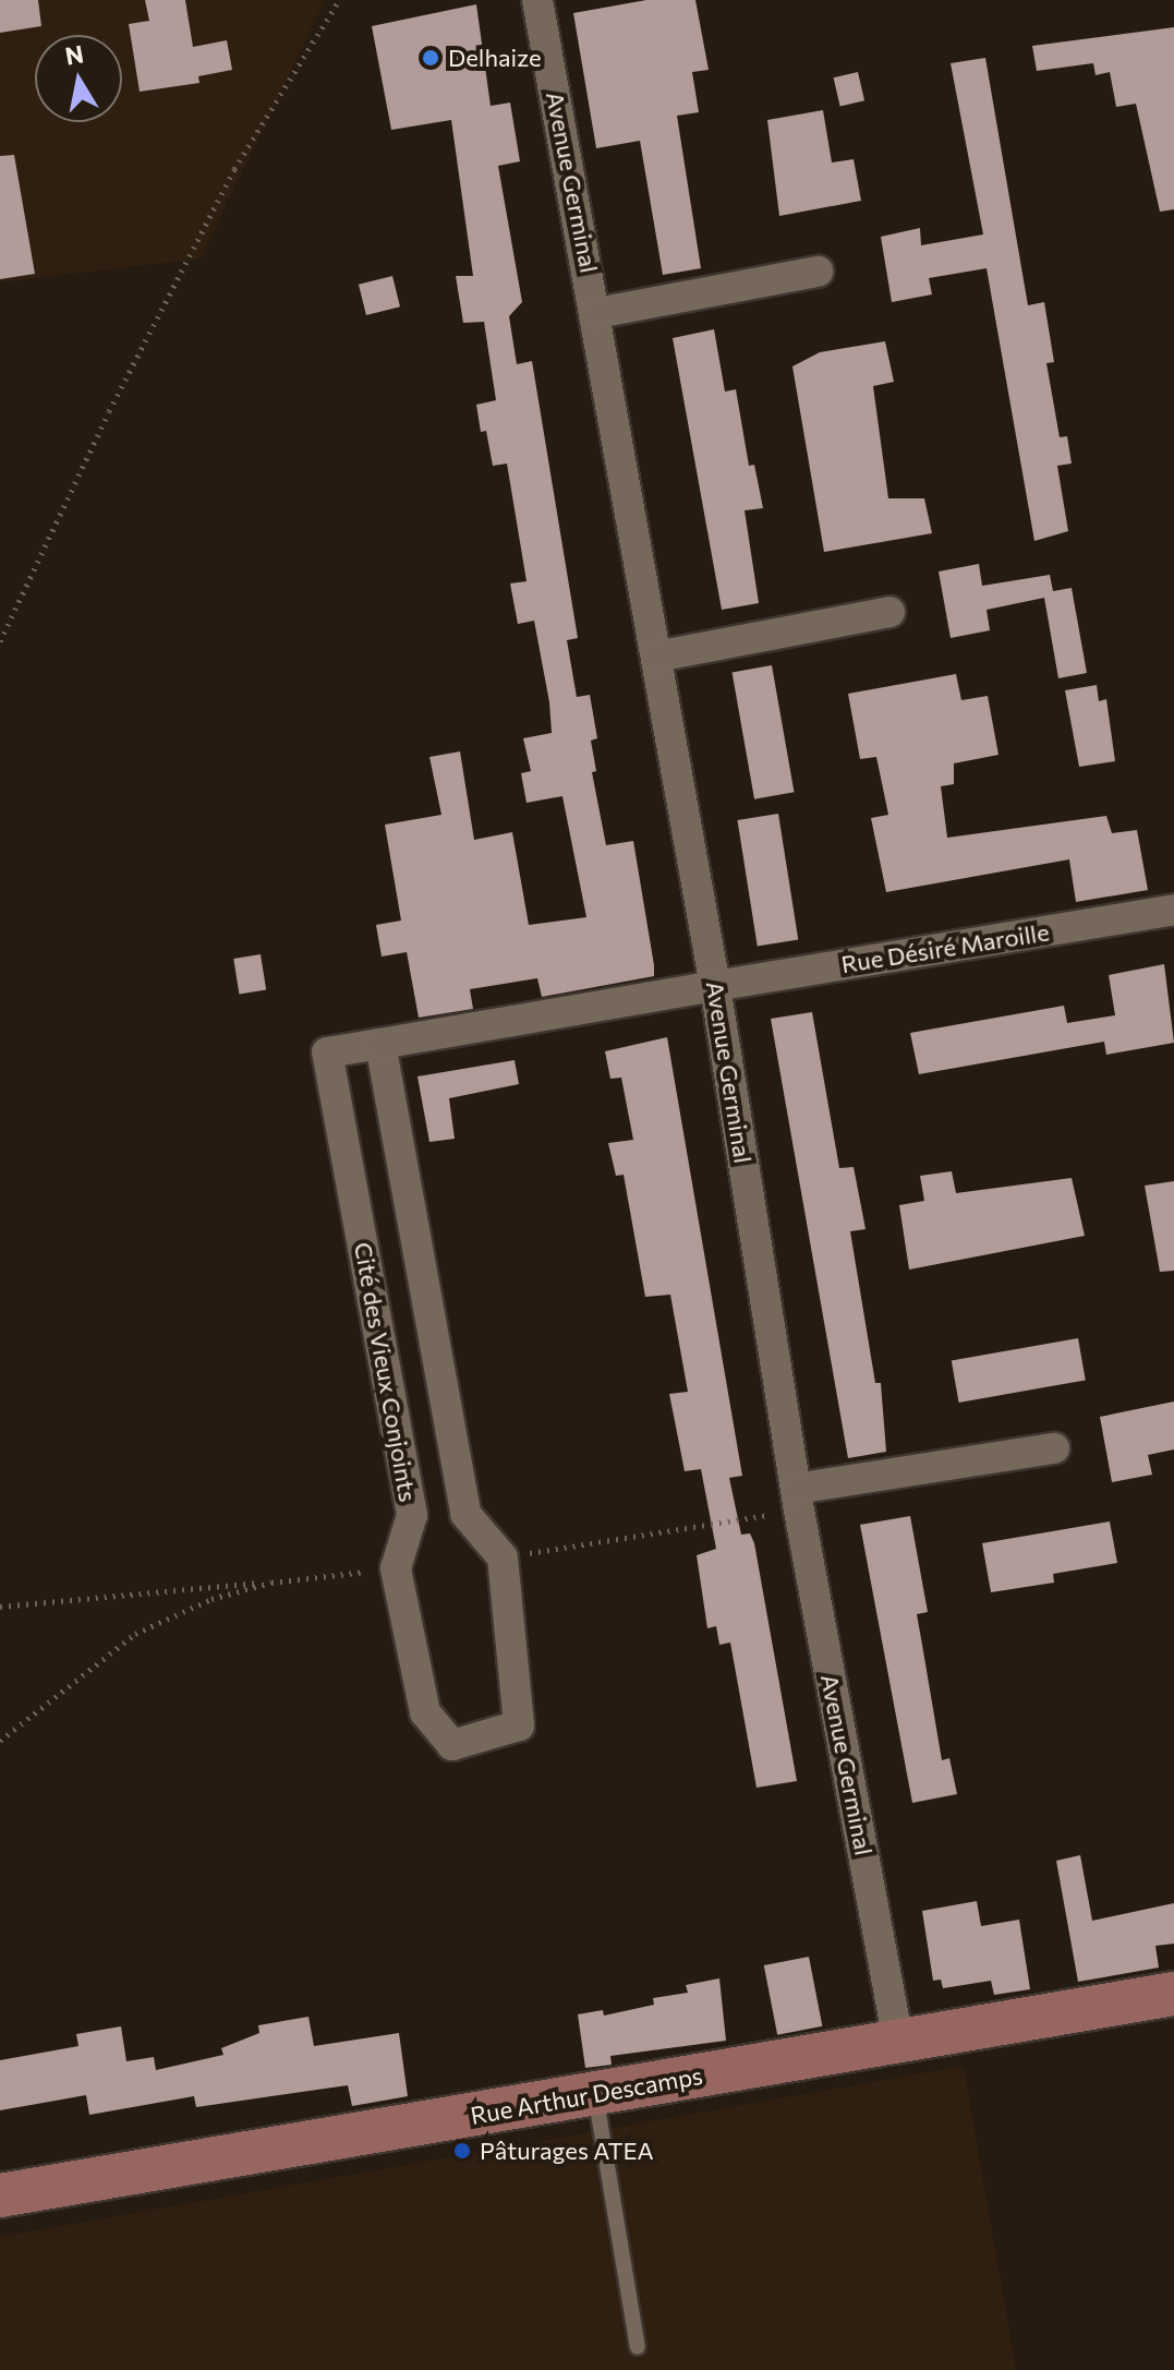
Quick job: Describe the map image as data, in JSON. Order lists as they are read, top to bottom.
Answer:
{
  "streets": {
    "street": [
      "Avenue Germinal",
      "Rue Désiré Maroille",
      "Cité des Vieux Conjoints",
      "Rue Arthur Descamps"
    ]
  },
  "crossings": [
    ["Avenue Germinal", "Rue Désiré Maroille"],
    ["Avenue Germinal", "Cité des Vieux Conjoints"],
    ["Avenue Germinal", "Rue Arthur Descamps"],
    ["Rue Désiré Maroille", "Cité des Vieux Conjoints"]
  ],
  "places": ["Delhaize", "Pâturages ATEA"],
  "north": "top"
}
